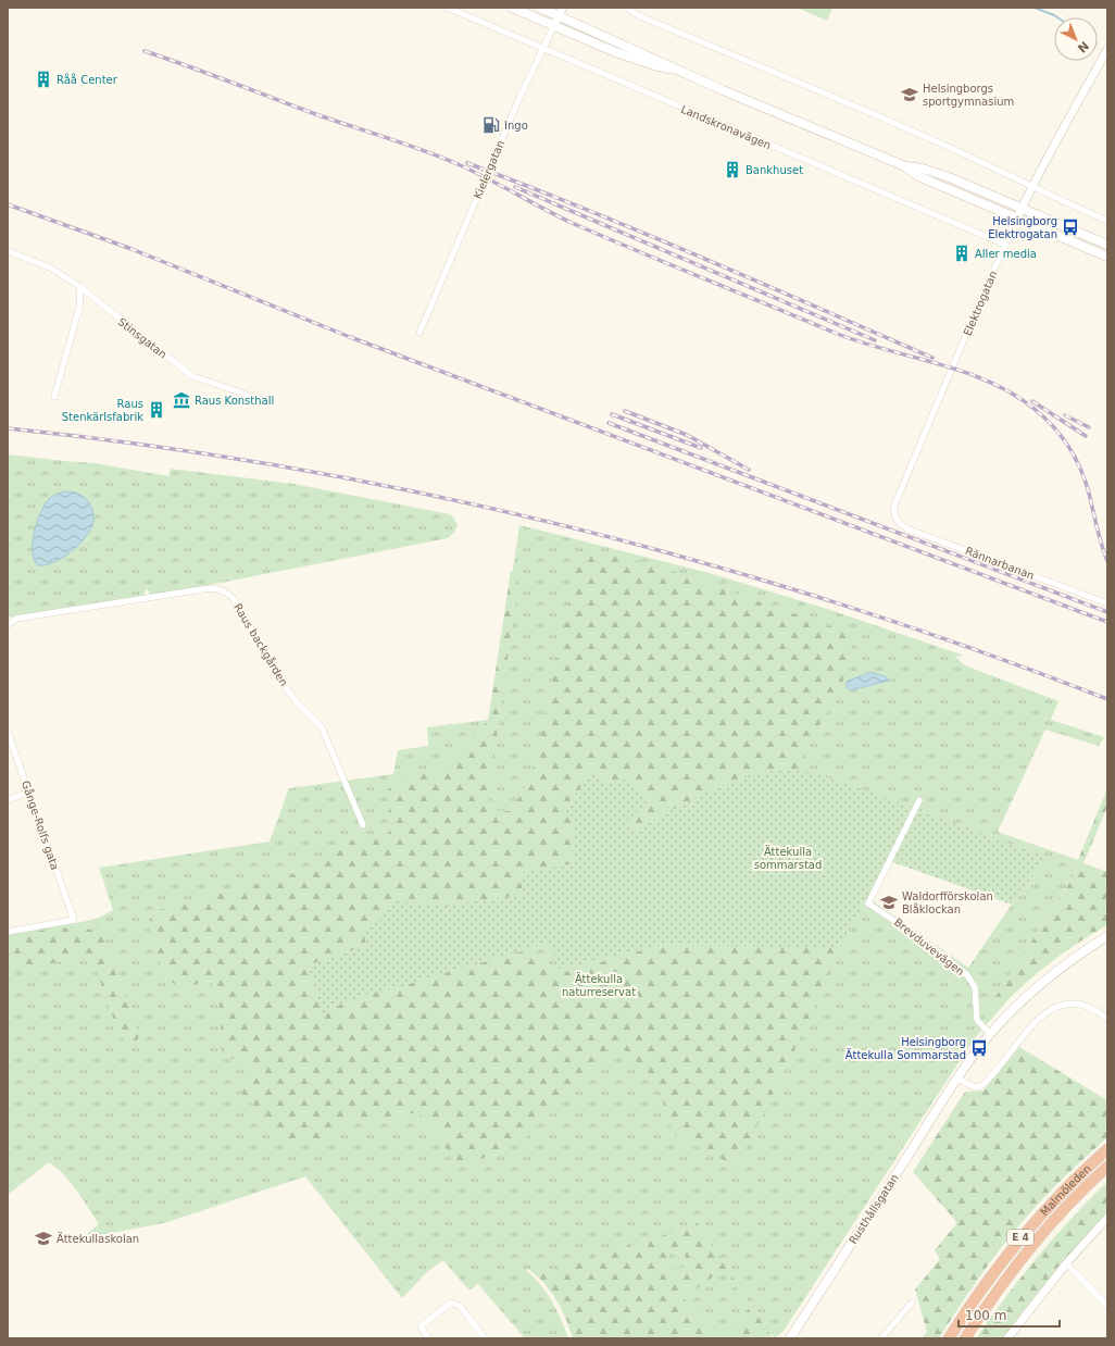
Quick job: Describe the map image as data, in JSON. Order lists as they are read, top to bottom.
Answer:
{
  "streets": {
    "highway": ["Malmöleden", "E 4"],
    "main road": ["Rusthållsgatan"],
    "street": [
      "Landskronavägen",
      "Kielergatan",
      "Elektrogatan",
      "Stinsgatan",
      "Rännarbanan",
      "Raus backgården",
      "Gånge-Rolfs gata",
      "Brevduvevägen"
    ]
  },
  "crossings": [
    ["Landskronavägen", "Kielergatan"],
    ["Landskronavägen", "Elektrogatan"],
    ["Elektrogatan", "Rännarbanan"],
    ["Brevduvevägen", "Rusthållsgatan"]
  ],
  "parks": ["Ättekulla sommarstad", "Ättekulla naturreservat"],
  "places": {
    "building": [
      "Råå Center",
      "Bankhuset",
      "Aller media",
      "Raus Stenkärlsfabrik"
    ],
    "school or university": ["Helsingborgs sportgymnasium", "Waldorfförskolan Blåklockan", "Ättekullaskolan"],
    "fuel station": ["Ingo"],
    "bus stop": ["Helsingborg Elektrogatan", "Helsingborg Ättekulla Sommarstad"],
    "museum": ["Raus Konsthall"]
  },
  "scale_bar": "100 m",
  "north": "bottom right"
}
